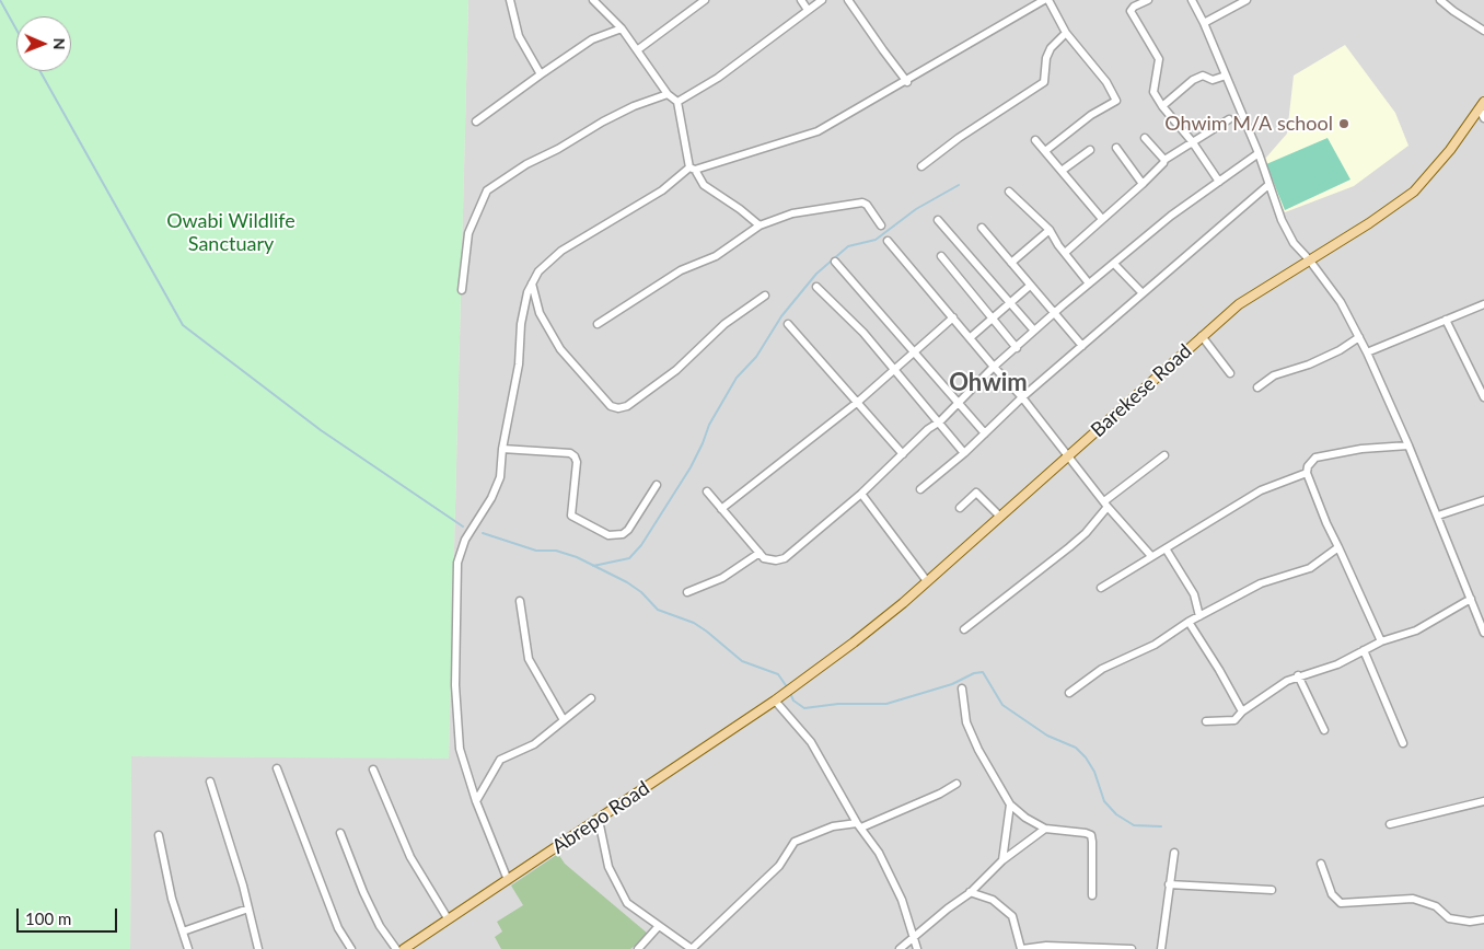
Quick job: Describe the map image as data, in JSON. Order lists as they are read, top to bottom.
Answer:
{
  "streets": {
    "main road": ["Barekese Road", "Abrepo Road"]
  },
  "crossings": [
    ["Barekese Road", "Abrepo Road"]
  ],
  "districts": ["Ohwim"],
  "parks": ["Owabi Wildlife Sanctuary"],
  "places": ["Ohwim M/A school"],
  "scale_bar": "100 m",
  "north": "right"
}
